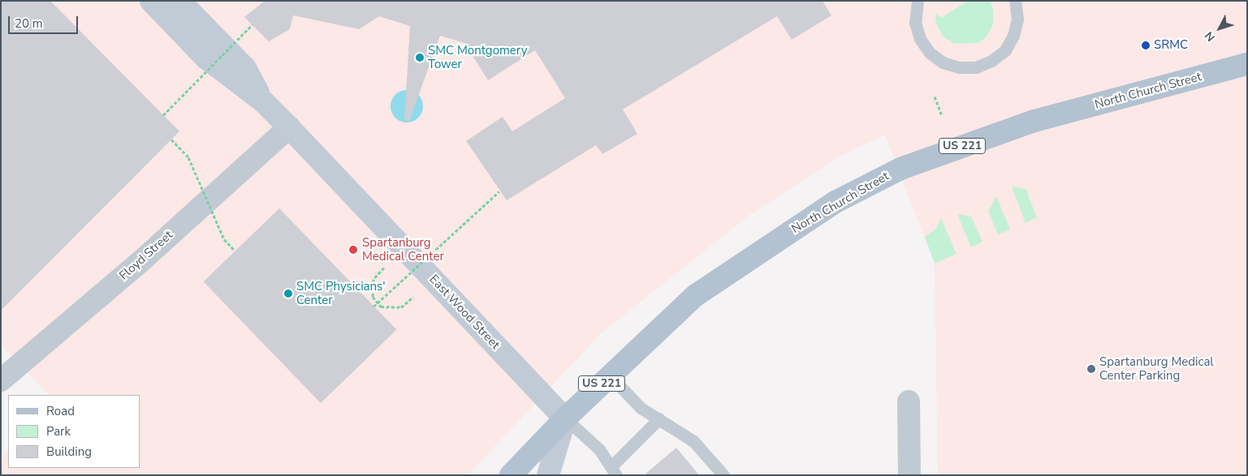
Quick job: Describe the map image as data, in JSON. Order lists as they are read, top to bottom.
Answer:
{
  "streets": {
    "main road": ["North Church Street", "US 221"],
    "street": ["Floyd Street", "East Wood Street"]
  },
  "crossings": [
    ["North Church Street", "East Wood Street"],
    ["Floyd Street", "East Wood Street"]
  ],
  "places": [
    "SRMC",
    "SMC Montgomery Tower",
    "Spartanburg Medical Center",
    "SMC Physicians' Center",
    "Spartanburg Medical Center Parking"
  ],
  "legend": ["Road", "Park", "Building"],
  "scale_bar": "20 m",
  "north": "bottom left"
}
